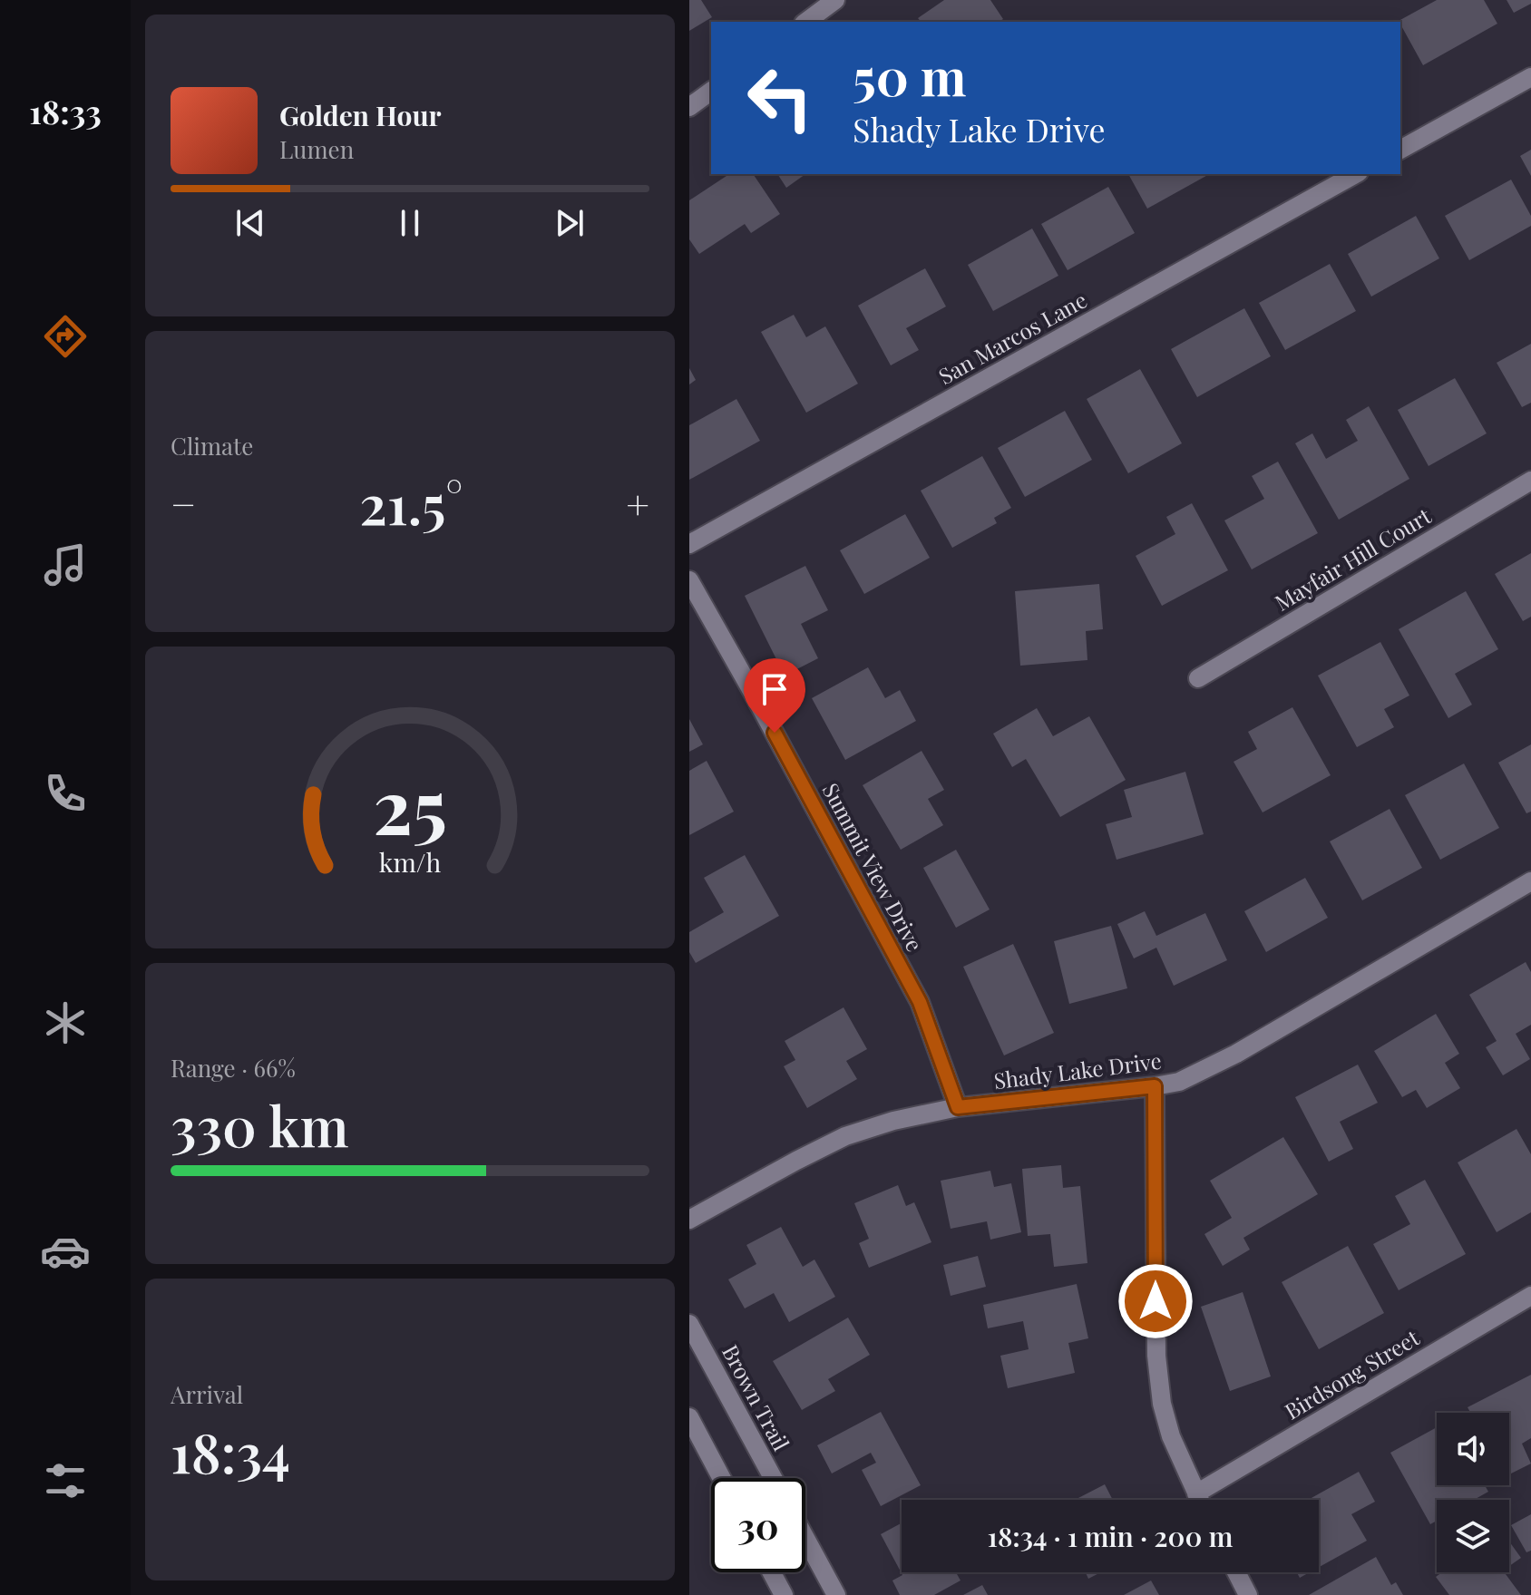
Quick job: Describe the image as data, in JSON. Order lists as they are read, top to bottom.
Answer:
{
  "streets": {
    "street": [
      "San Marcos Lane",
      "Mayfair Hill Court",
      "Summit View Drive",
      "Shady Lake Drive",
      "Birdsong Street",
      "Brown Trail"
    ]
  },
  "crossings": [
    ["Summit View Drive", "Shady Lake Drive"]
  ],
  "page": {
    "tabs": "18:33",
    "turn": ["50 m", "Shady Lake Drive"],
    "song": ["Golden Hour", "Lumen"],
    "tile": [
      "Climate",
      ["Range · 66%", "330 km"],
      ["Arrival", "18:34"]
    ],
    "heat": ["−", "21.5°", "+"],
    "limit": "30",
    "trip": "18:34 · 1 min · 200 m",
    "gauge": ["25", "km/h"]
  }
}
